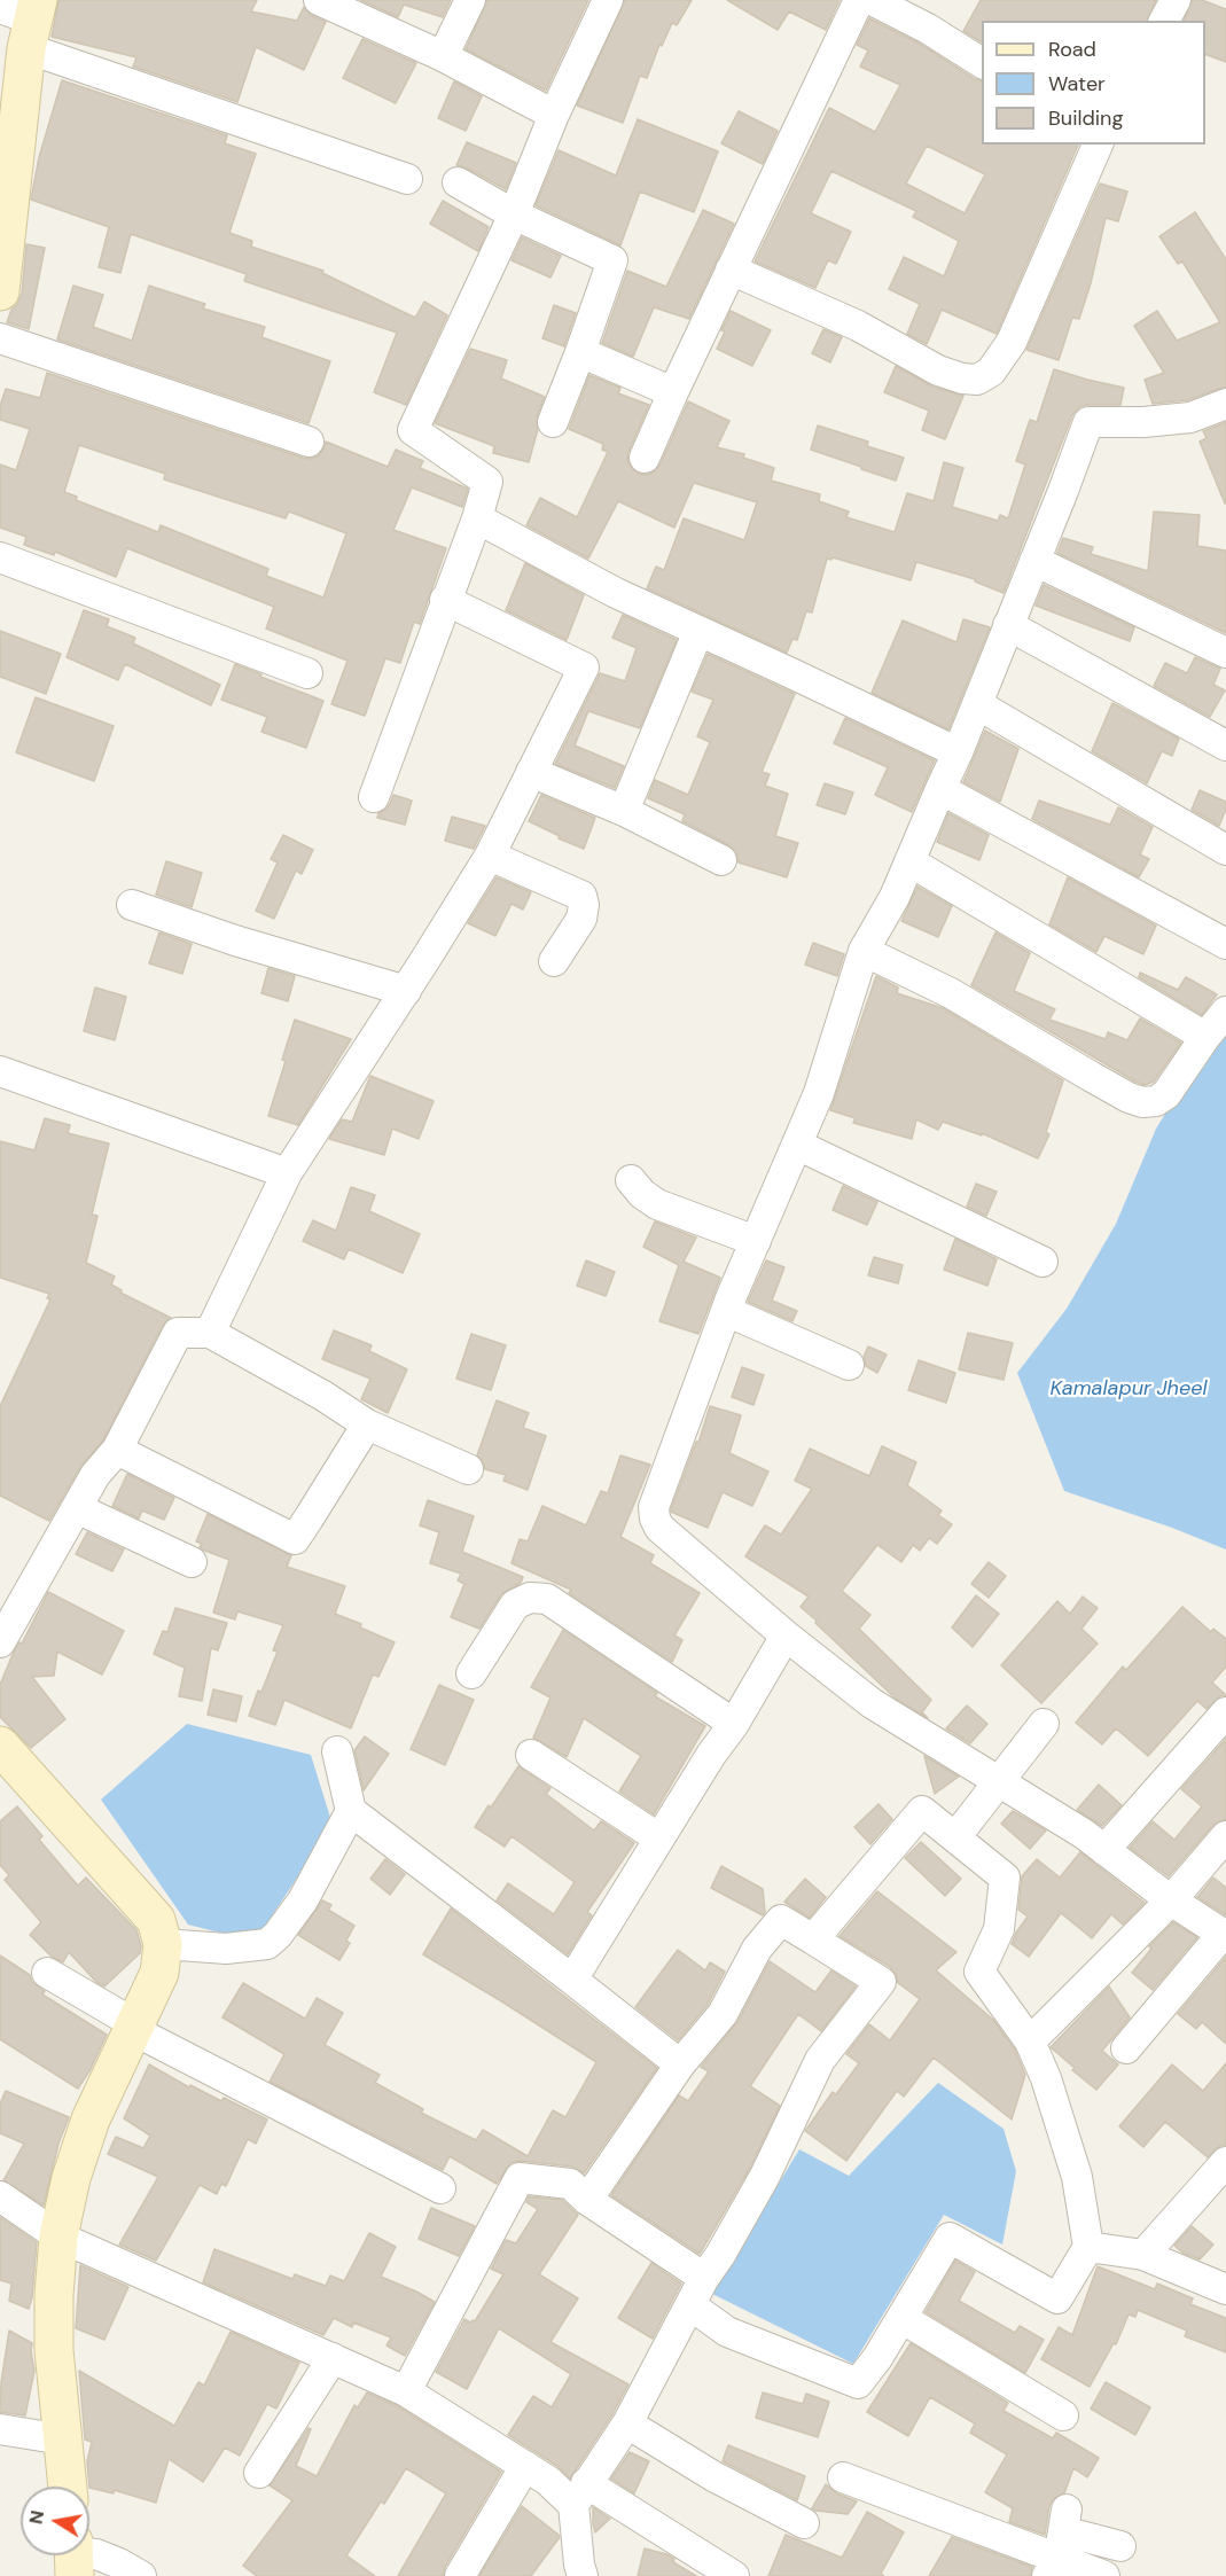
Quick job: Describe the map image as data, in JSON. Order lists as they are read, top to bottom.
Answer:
{
  "water": ["Kamalapur Jheel"],
  "legend": ["Road", "Water", "Building"],
  "north": "left"
}
